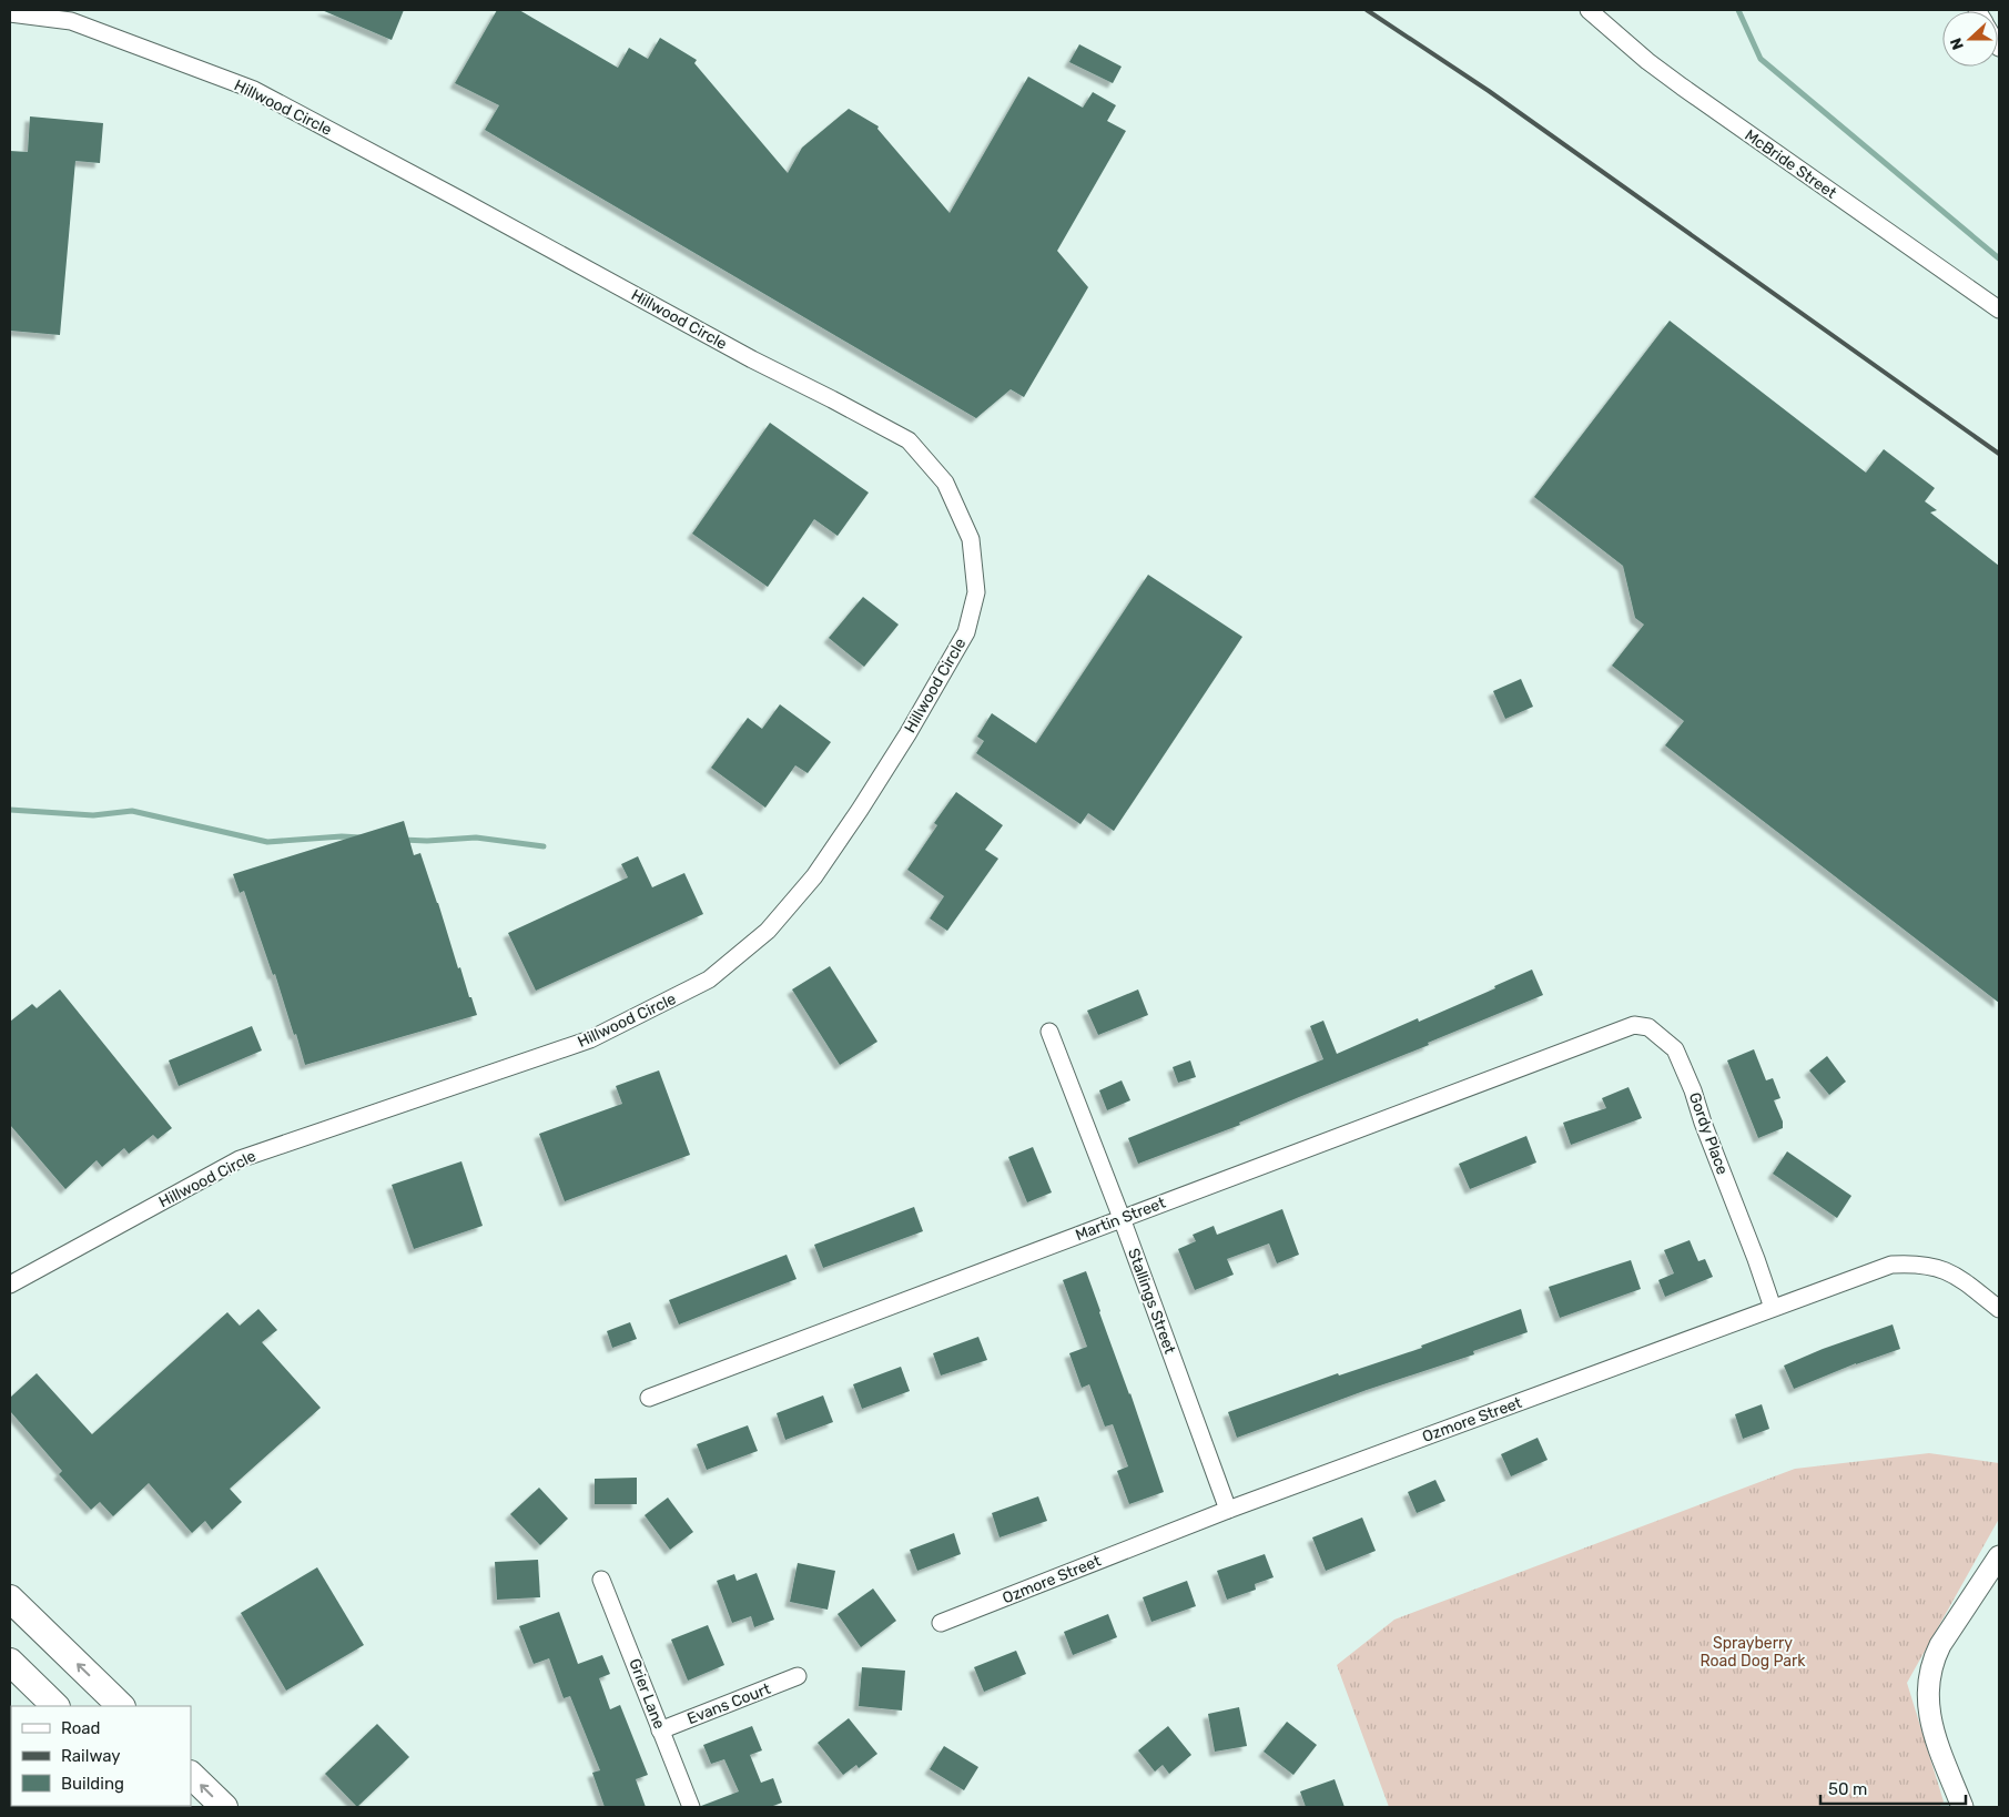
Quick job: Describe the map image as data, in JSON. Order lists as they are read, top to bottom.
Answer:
{
  "streets": {
    "street": [
      "Hillwood Circle",
      "McBride Street",
      "Gordy Place",
      "Martin Street",
      "Stallings Street",
      "Ozmore Street",
      "Grier Lane",
      "Evans Court"
    ]
  },
  "crossings": [
    ["Gordy Place", "Martin Street"],
    ["Gordy Place", "Ozmore Street"],
    ["Martin Street", "Stallings Street"],
    ["Stallings Street", "Ozmore Street"],
    ["Grier Lane", "Evans Court"]
  ],
  "parks": ["Sprayberry Road Dog Park"],
  "legend": ["Road", "Railway", "Building"],
  "scale_bar": "50 m",
  "north": "left"
}
